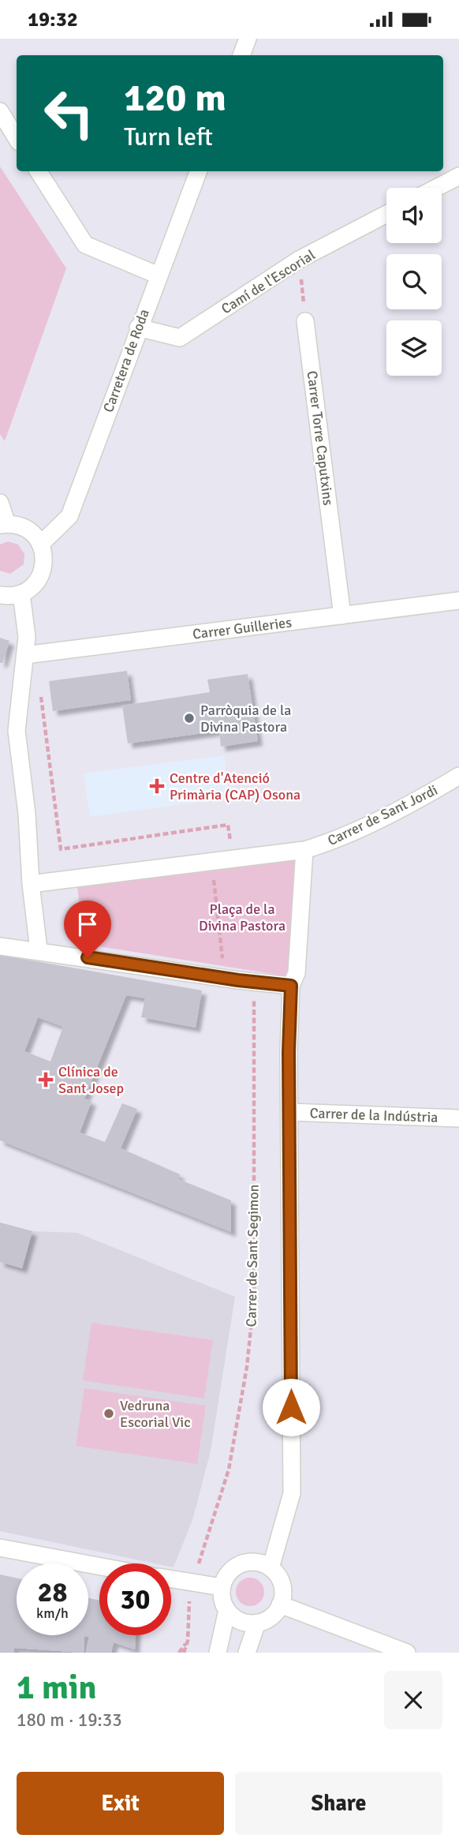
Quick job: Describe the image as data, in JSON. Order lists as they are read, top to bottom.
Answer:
{
  "streets": {
    "street": [
      "Camí de l'Escorial",
      "Carretera de Roda",
      "Carrer Torre Caputxins",
      "Carrer Guilleries",
      "Carrer de Sant Jordi",
      "Carrer de la Indústria"
    ],
    "path": ["Carrer de Sant Segimon"]
  },
  "crossings": [
    ["Camí de l'Escorial", "Carretera de Roda"],
    ["Carrer Torre Caputxins", "Carrer Guilleries"]
  ],
  "parks": ["Plaça de la Divina Pastora"],
  "places": {
    "other": ["Parròquia de la Divina Pastora", "Vedruna Escorial Vic"],
    "health": ["Centre d'Atenció Primària (CAP) Osona", "Clínica de Sant Josep"]
  },
  "page": {
    "status": "19:32",
    "turn": ["120 m", "Turn left"],
    "speed": "28 km/h",
    "limit": "30",
    "heading": ["1 min", "180 m · 19:33"],
    "buttons": ["Exit", "Share"]
  }
}
